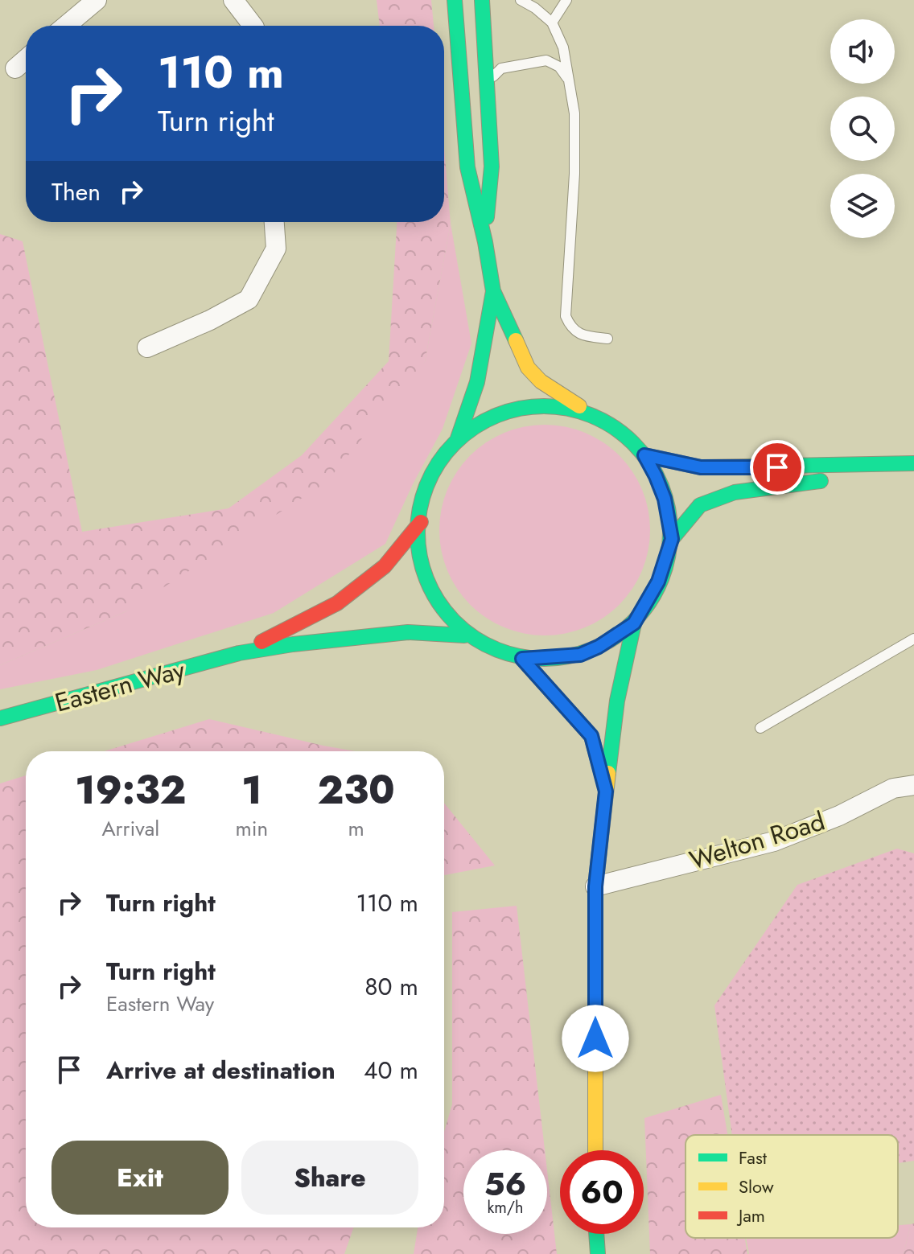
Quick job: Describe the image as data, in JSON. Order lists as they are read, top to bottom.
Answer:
{
  "streets": {
    "main road": ["Eastern Way"],
    "street": ["Welton Road"]
  },
  "legend": ["Fast", "Slow", "Jam"],
  "page": {
    "turn": ["110 m", "Turn right"],
    "then": "Then",
    "eta": [
      "19:32",
      "Arrival",
      "1",
      "min",
      "230",
      "m"
    ],
    "list": [
      {
        "name": "Turn right",
        "value": "110 m"
      },
      {
        "name": "Turn right",
        "note": "Eastern Way",
        "value": "80 m"
      },
      {
        "name": "Arrive at destination",
        "value": "40 m"
      }
    ],
    "buttons": ["Exit", "Share"],
    "speed": "56 km/h",
    "limit": "60"
  }
}
